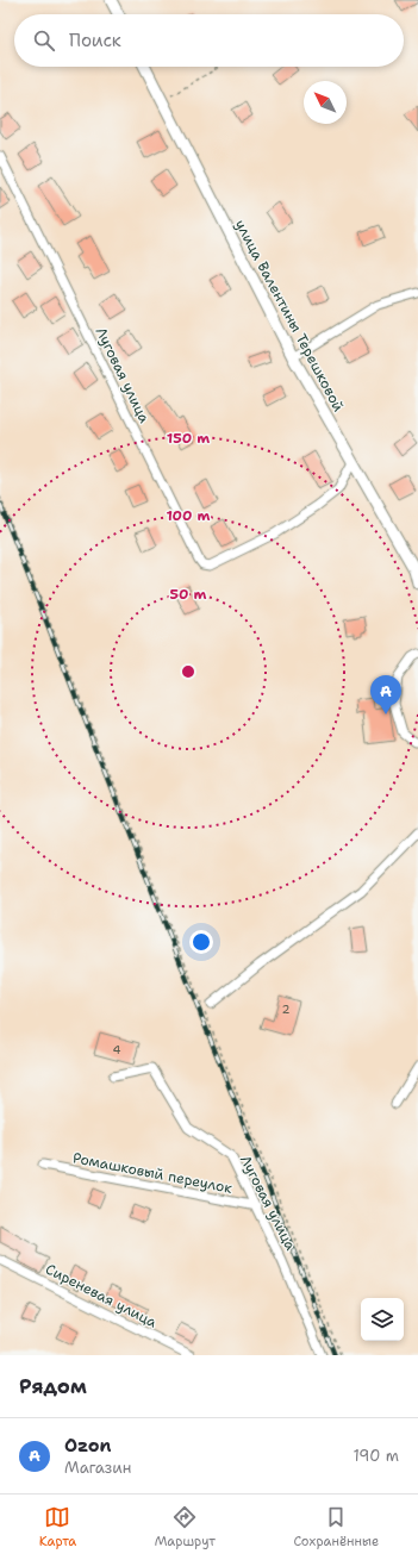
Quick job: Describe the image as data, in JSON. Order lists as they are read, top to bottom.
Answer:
{
  "streets": {
    "street": [
      "улица Валентины Терешковой",
      "Луговая улица",
      "Ромашковый переулок",
      "Сиреневая улица"
    ]
  },
  "crossings": [
    ["улица Валентины Терешковой", "Луговая улица"],
    ["Луговая улица", "Ромашковый переулок"]
  ],
  "house_numbers": ["2", "4"],
  "north": "top left",
  "page": {
    "search": "Поиск",
    "pins": "A",
    "heading": "Рядом",
    "list": [
      {
        "mark": "A",
        "name": "Ozon",
        "note": "Магазин",
        "value": "190 m"
      }
    ],
    "nav": ["Карта", "Маршрут", "Сохранённые"]
  },
  "rings": ["150 m", "100 m", "50 m"]
}
